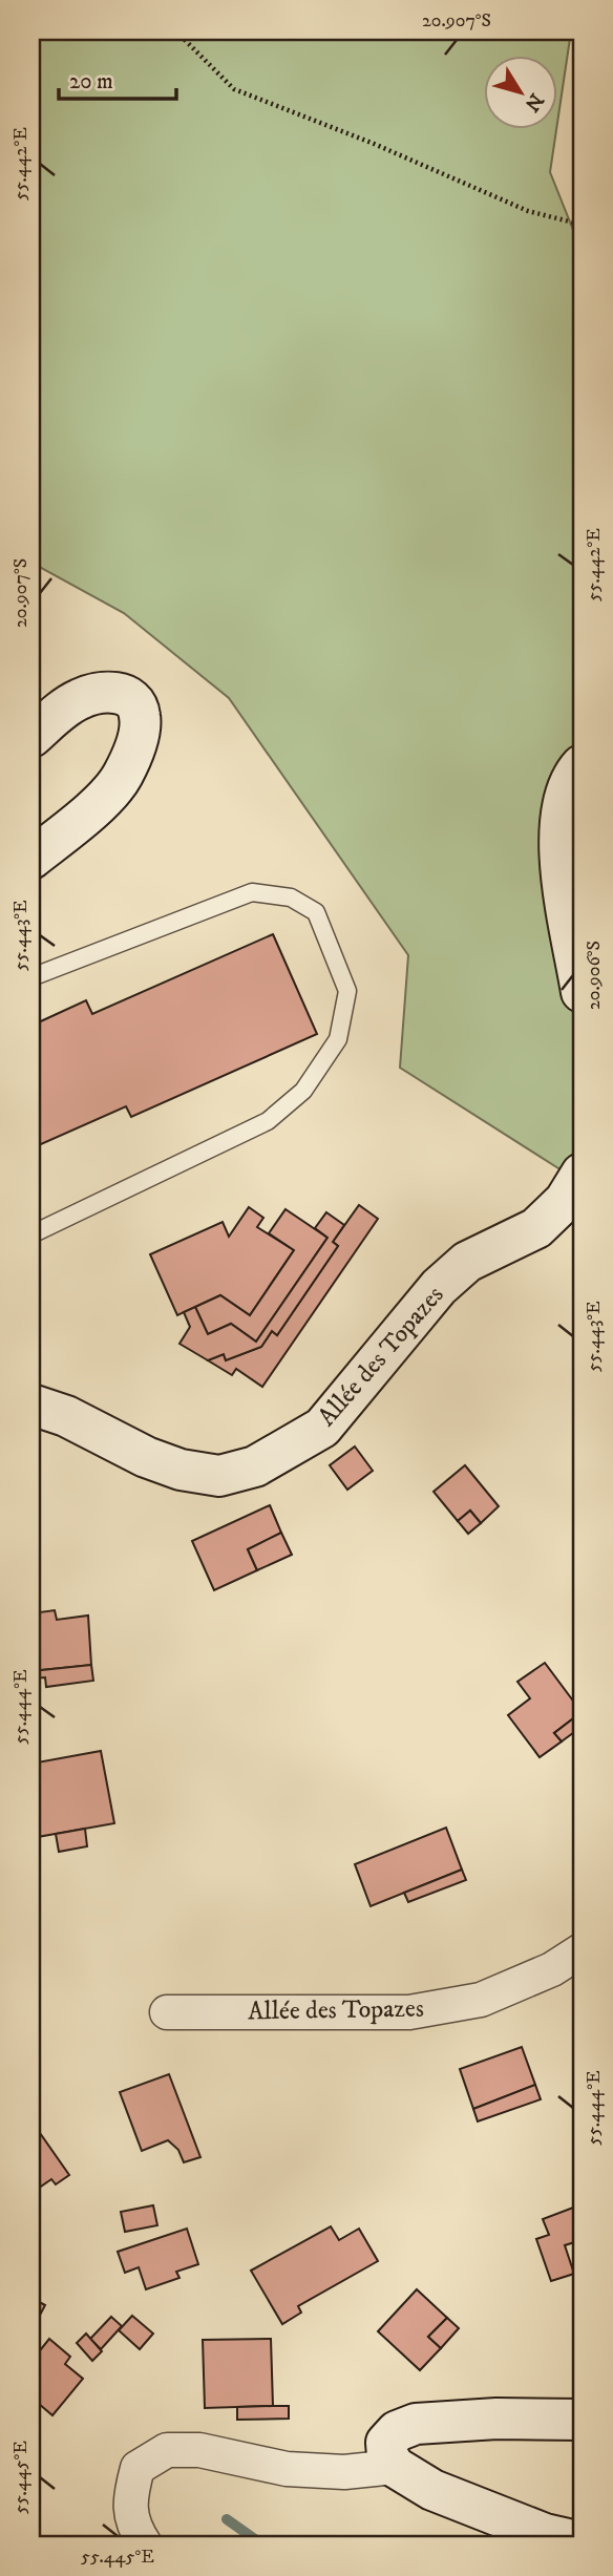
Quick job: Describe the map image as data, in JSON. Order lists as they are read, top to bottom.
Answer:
{
  "streets": {
    "main road": ["Allée des Topazes"]
  },
  "scale_bar": "20 m",
  "north": "bottom right",
  "coordinates": [
    "20.907°S",
    "55.442°E",
    "55.443°E",
    "20.906°S",
    "55.444°E",
    "55.445°E"
  ]
}
